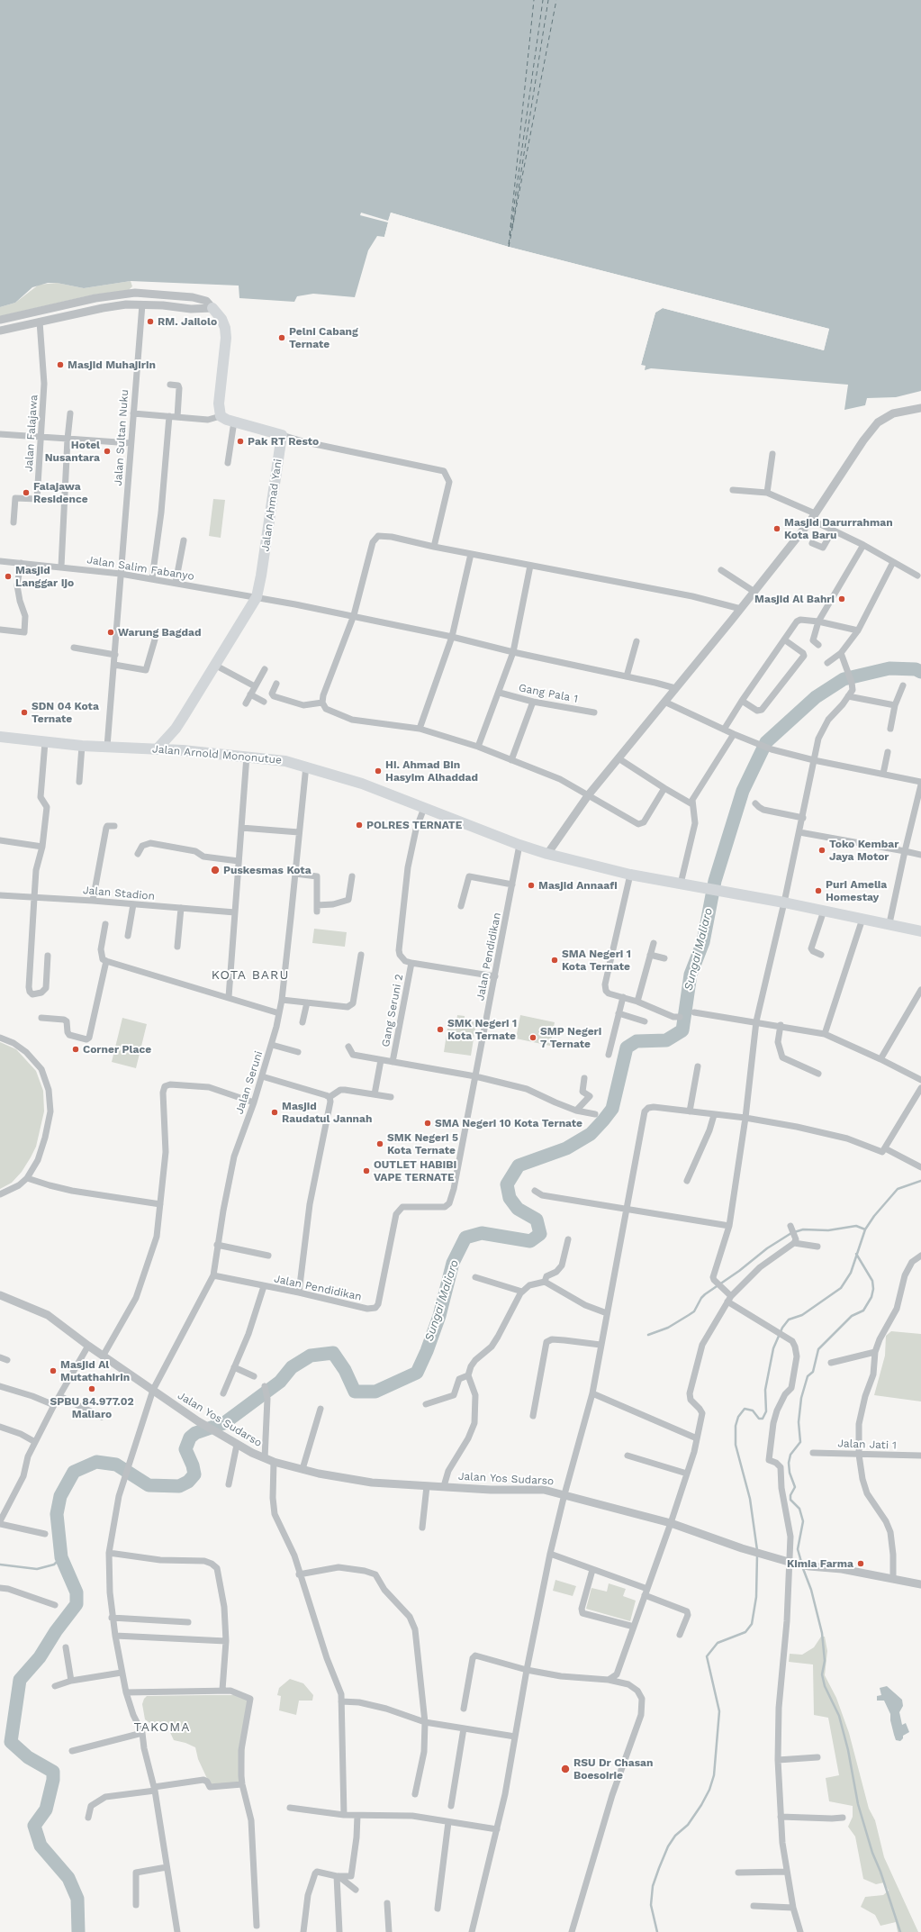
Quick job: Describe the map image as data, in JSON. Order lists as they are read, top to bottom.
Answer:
{
  "streets": {
    "highway": ["Jalan Ahmad Yani", "Jalan Arnold Mononutue"],
    "street": [
      "Jalan Falajawa",
      "Jalan Sultan Nuku",
      "Jalan Salim Fabanyo",
      "Gang Pala 1",
      "Jalan Stadion",
      "Jalan Pendidikan",
      "Gang Seruni 2",
      "Jalan Seruni",
      "Jalan Yos Sudarso",
      "Jalan Jati 1"
    ]
  },
  "crossings": [
    ["Jalan Sultan Nuku", "Jalan Salim Fabanyo"],
    ["Jalan Sultan Nuku", "Jalan Arnold Mononutue"],
    ["Jalan Ahmad Yani", "Jalan Salim Fabanyo"],
    ["Jalan Ahmad Yani", "Jalan Arnold Mononutue"],
    ["Jalan Arnold Mononutue", "Jalan Pendidikan"],
    ["Jalan Arnold Mononutue", "Jalan Seruni"],
    ["Jalan Pendidikan", "Jalan Seruni"],
    ["Jalan Seruni", "Jalan Yos Sudarso"]
  ],
  "districts": ["KOTA BARU", "TAKOMA"],
  "water": ["Sungai Maliaro"],
  "places": [
    "RM. Jailolo",
    "Pelni Cabang Ternate",
    "Masjid Muhajirin",
    "Pak RT Resto",
    "Hotel Nusantara",
    "Falajawa Residence",
    "Masjid Darurrahman Kota Baru",
    "Masjid Langgar Ijo",
    "Masjid Al Bahri",
    "Warung Bagdad",
    "SDN 04 Kota Ternate",
    "Hi. Ahmad Bin Hasyim Alhaddad",
    "POLRES TERNATE",
    "Toko Kembar Jaya Motor",
    "Puskesmas Kota",
    "Masjid Annaafi",
    "Puri Amelia Homestay",
    "SMA Negeri 1 Kota Ternate",
    "SMK Negeri 1 Kota Ternate",
    "SMP Negeri 7 Ternate",
    "Corner Place",
    "Masjid Raudatul Jannah",
    "SMA Negeri 10 Kota Ternate",
    "SMK Negeri 5 Kota Ternate",
    "OUTLET HABIBI VAPE TERNATE",
    "Masjid Al Mutathahirin",
    "SPBU 84.977.02 Maliaro",
    "Kimia Farma",
    "RSU Dr Chasan Boesoirie"
  ]
}
